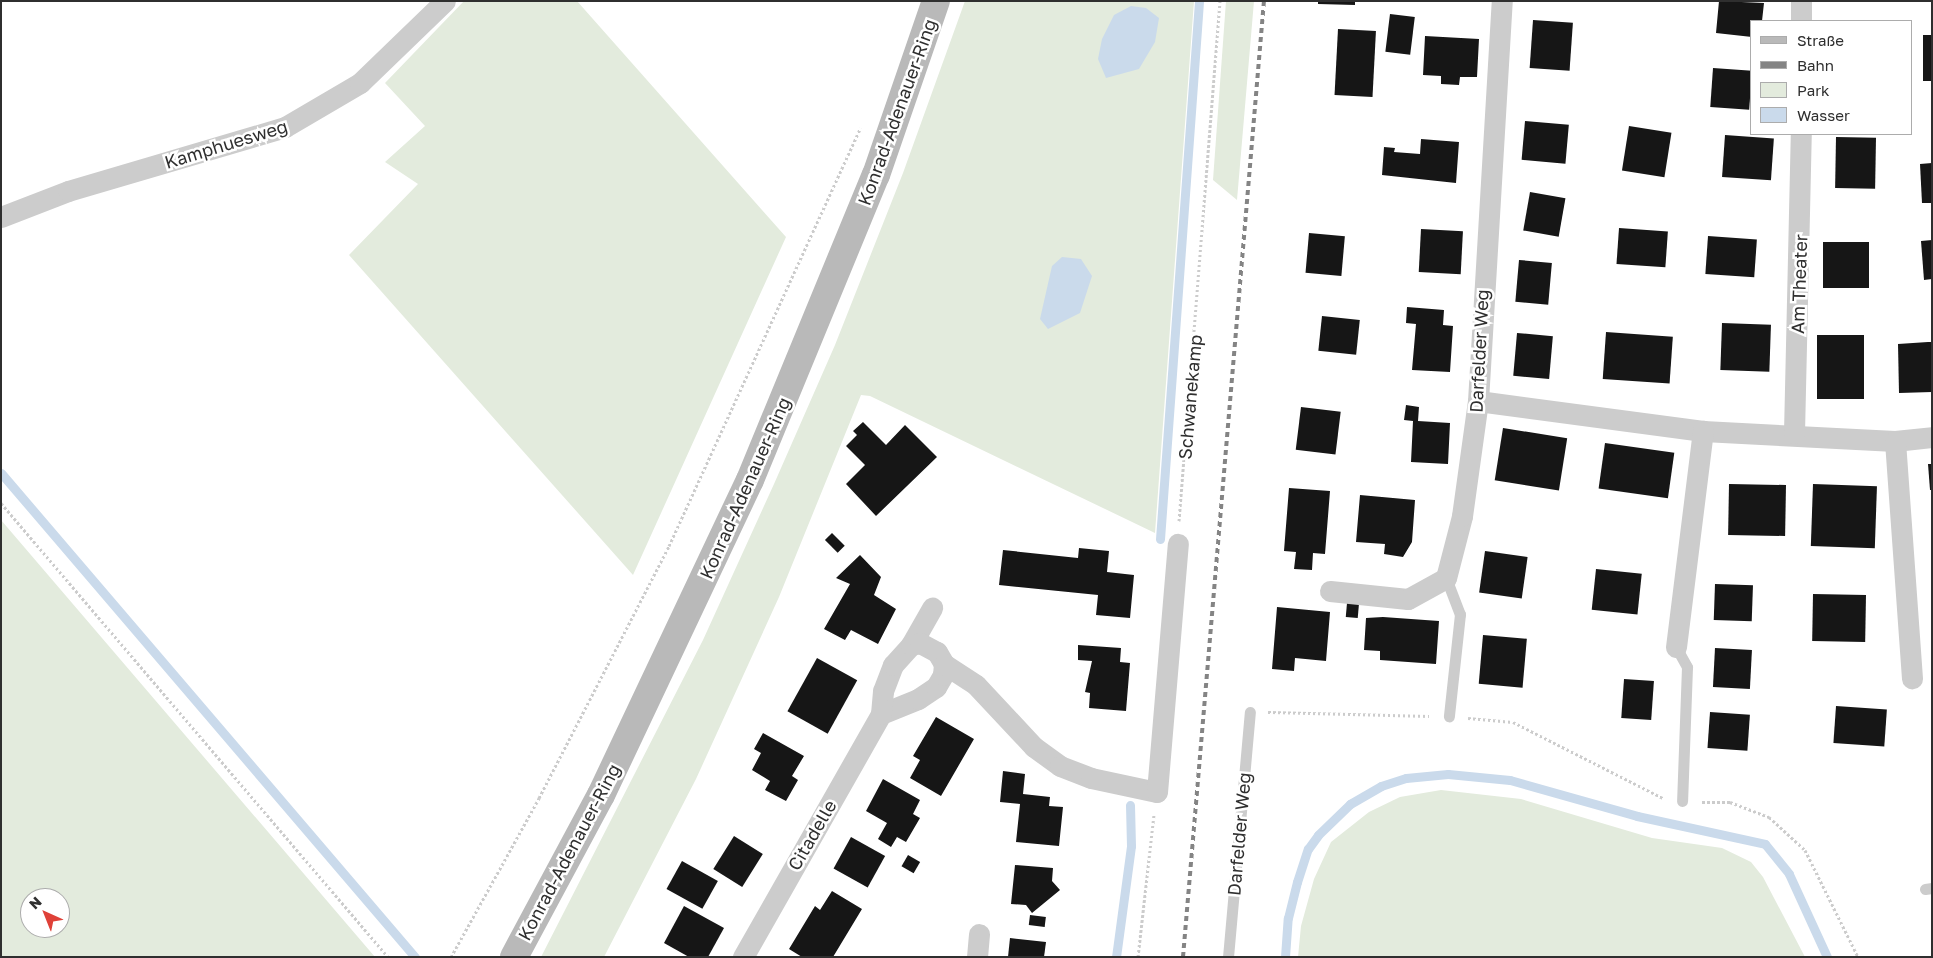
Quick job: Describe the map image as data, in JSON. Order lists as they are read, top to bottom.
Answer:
{
  "streets": {
    "main road": ["Konrad-Adenauer-Ring"],
    "street": [
      "Kamphuesweg",
      "Am Theater",
      "Darfelder Weg",
      "Citadelle"
    ],
    "path": ["Schwanekamp"]
  },
  "legend": [
    "Straße",
    "Bahn",
    "Park",
    "Wasser"
  ],
  "north": "top left"
}
